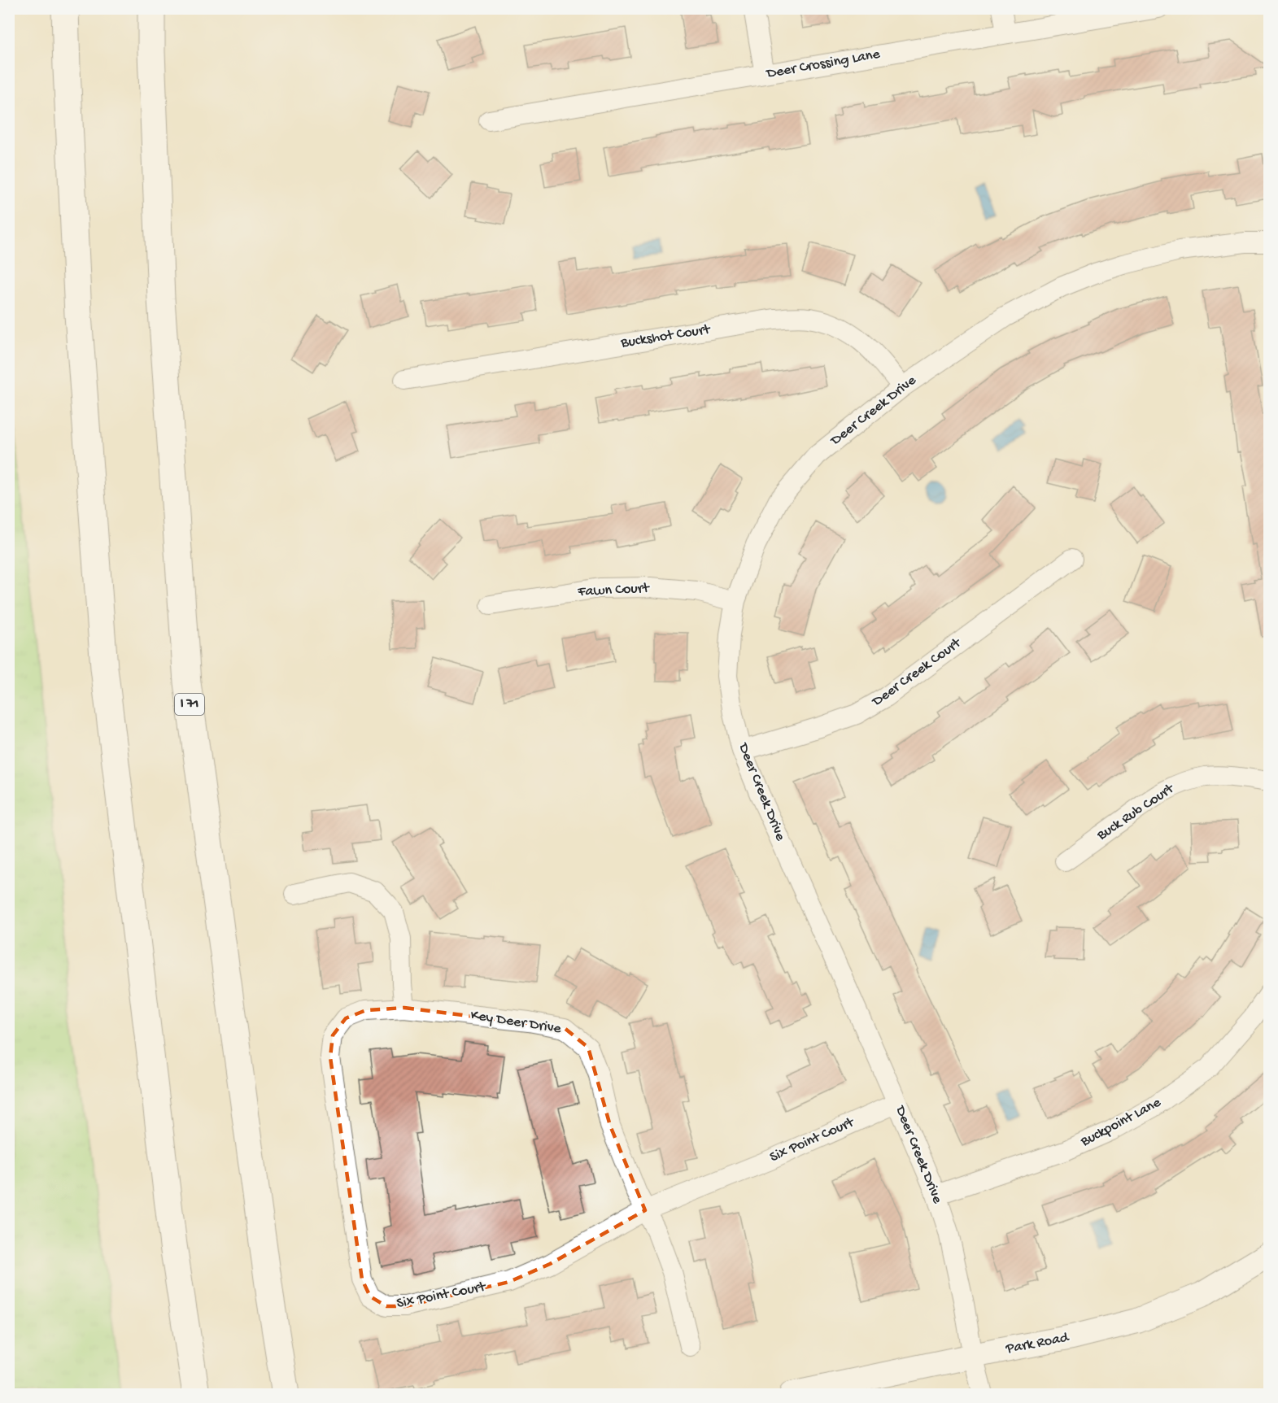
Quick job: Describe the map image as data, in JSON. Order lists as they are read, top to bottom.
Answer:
{
  "streets": {
    "highway": ["I 71"],
    "main road": ["Park Road"],
    "street": [
      "Deer Crossing Lane",
      "Buckshot Court",
      "Deer Creek Drive",
      "Fawn Court",
      "Deer Creek Court",
      "Buck Rub Court",
      "Key Deer Drive",
      "Buckpoint Lane",
      "Six Point Court"
    ]
  },
  "crossings": [
    ["Buckshot Court", "Deer Creek Drive"],
    ["Deer Creek Drive", "Fawn Court"],
    ["Deer Creek Drive", "Deer Creek Court"],
    ["Deer Creek Drive", "Buckpoint Lane"],
    ["Deer Creek Drive", "Six Point Court"],
    ["Deer Creek Drive", "Park Road"],
    ["Key Deer Drive", "Six Point Court"]
  ]
}
